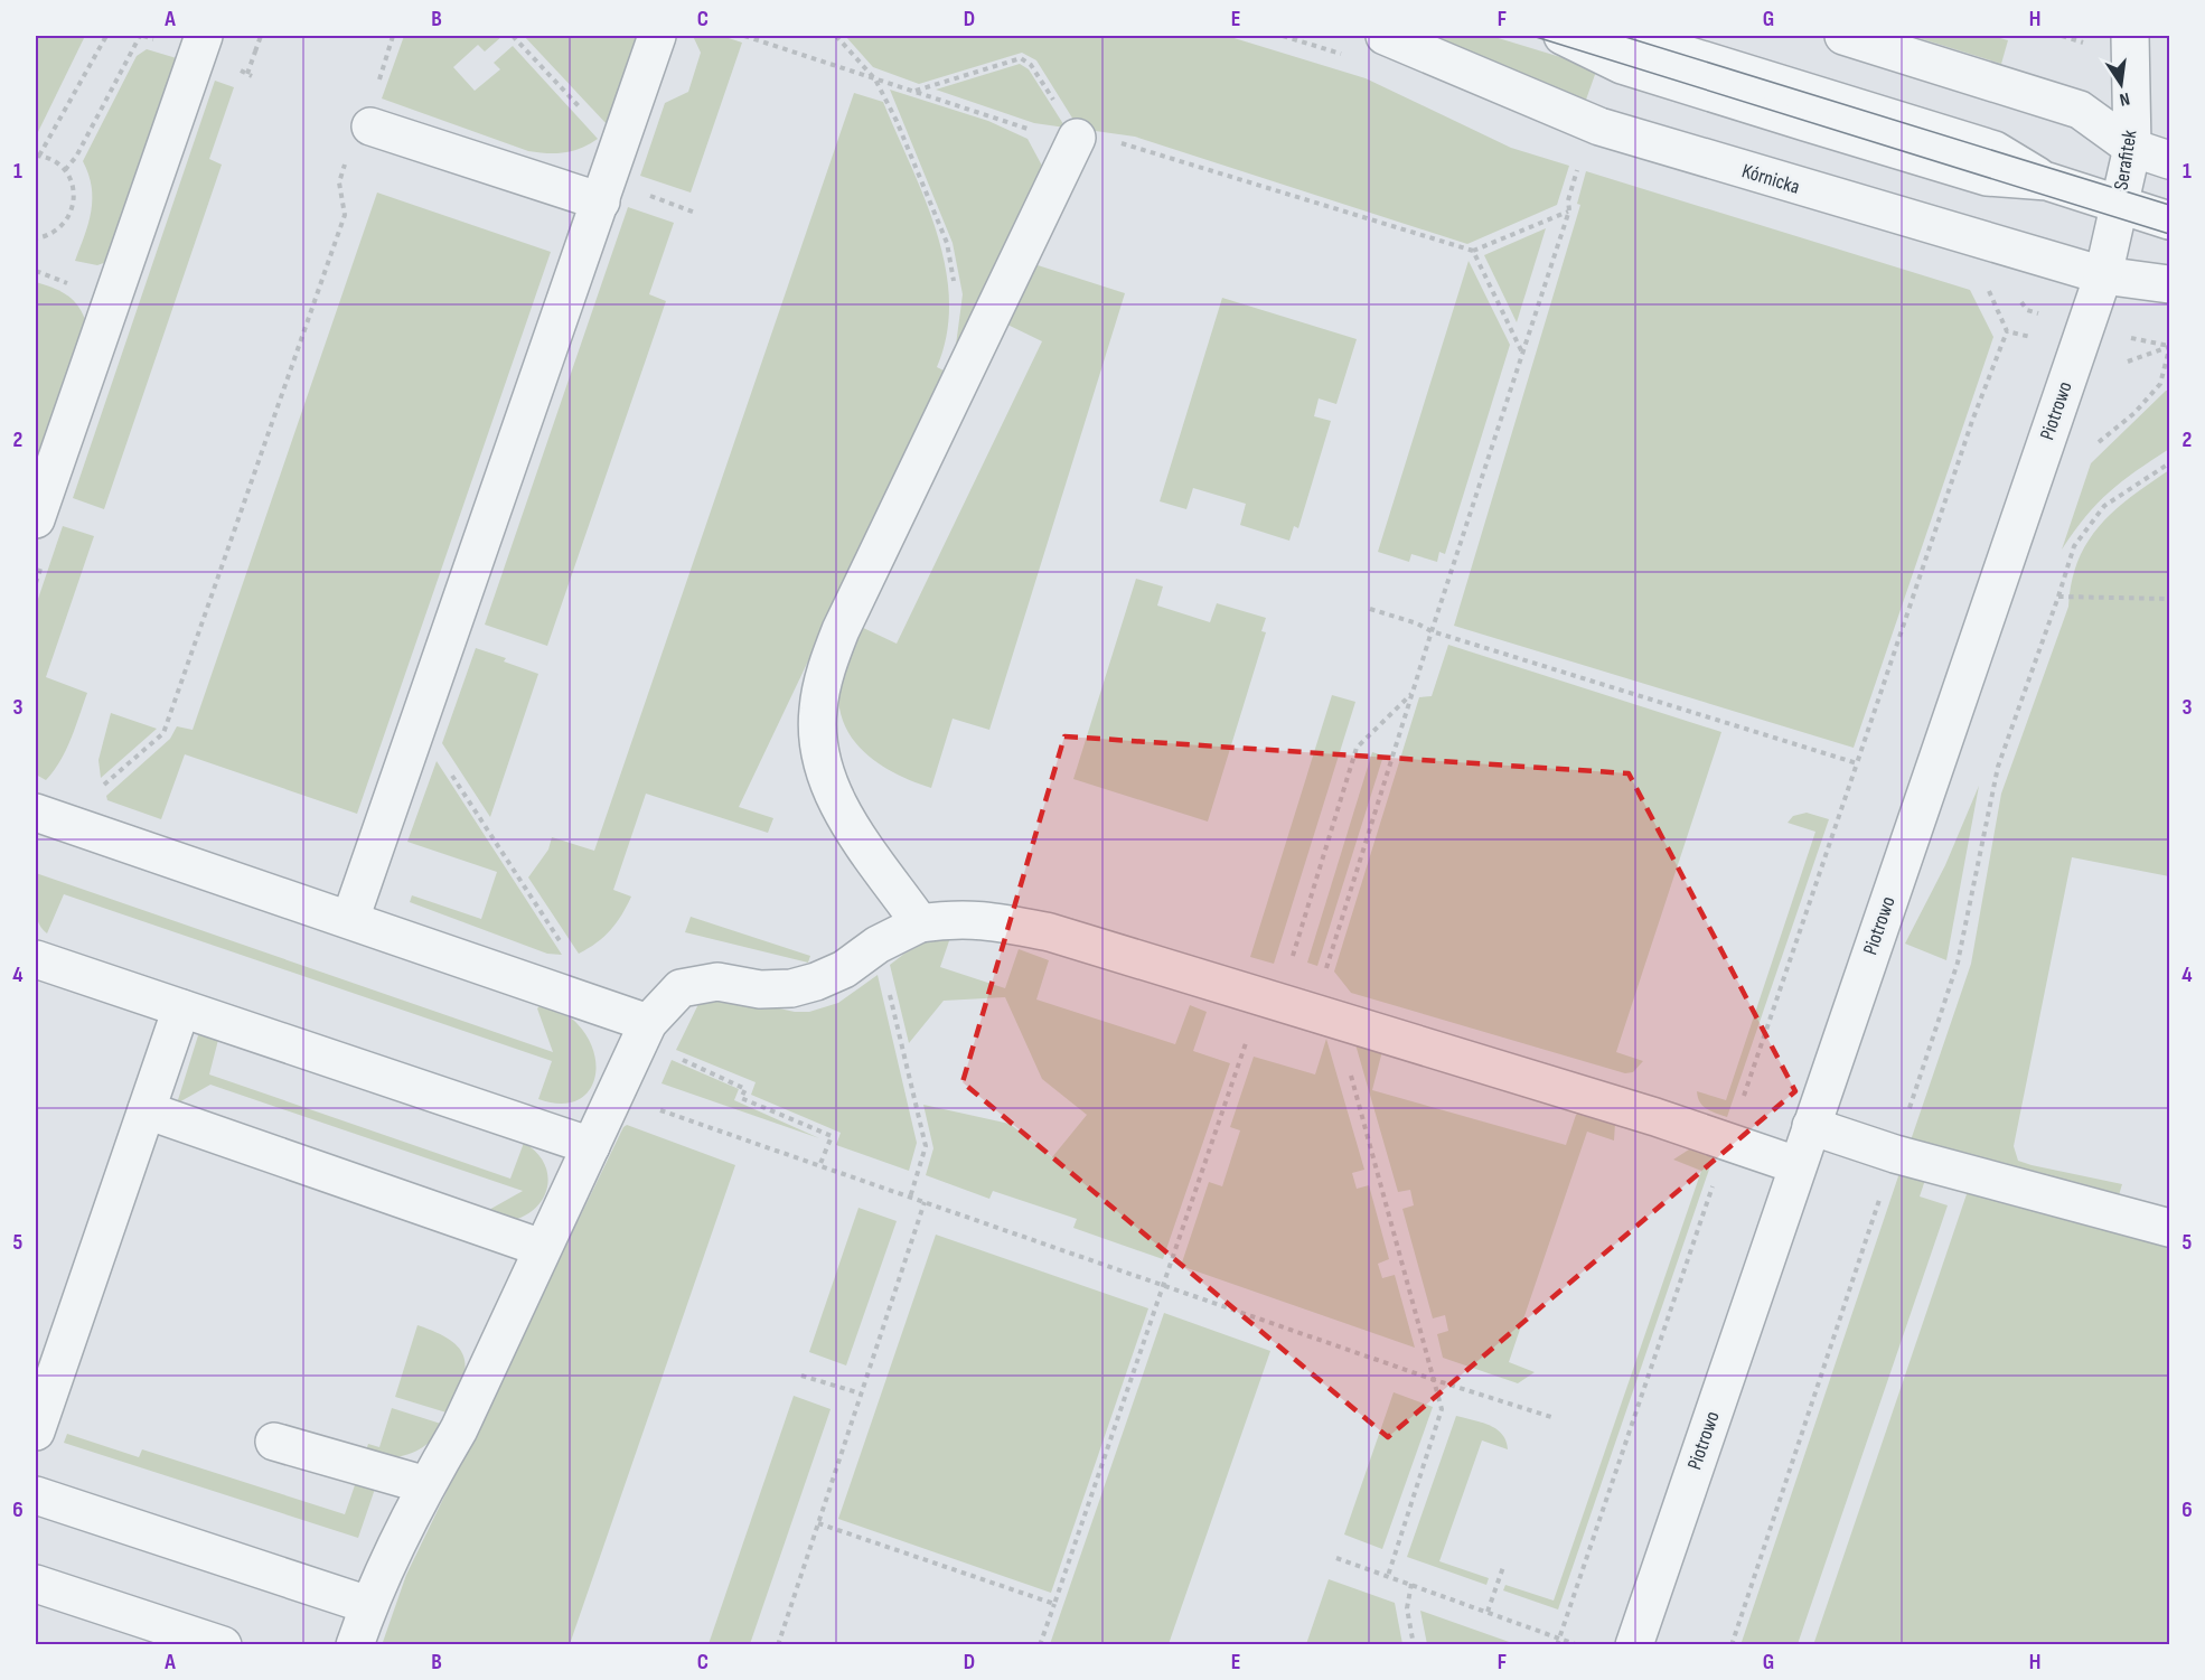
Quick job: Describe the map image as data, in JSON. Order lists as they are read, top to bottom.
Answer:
{
  "streets": {
    "street": ["Serafitek", "Kórnicka", "Piotrowo"]
  },
  "crossings": [
    ["Serafitek", "Piotrowo"],
    ["Kórnicka", "Piotrowo"]
  ],
  "north": "bottom",
  "grid": {
    "columns": [
      "A",
      "B",
      "C",
      "D",
      "E",
      "F",
      "G",
      "H"
    ],
    "rows": [
      "1",
      "2",
      "3",
      "4",
      "5",
      "6"
    ]
  }
}
